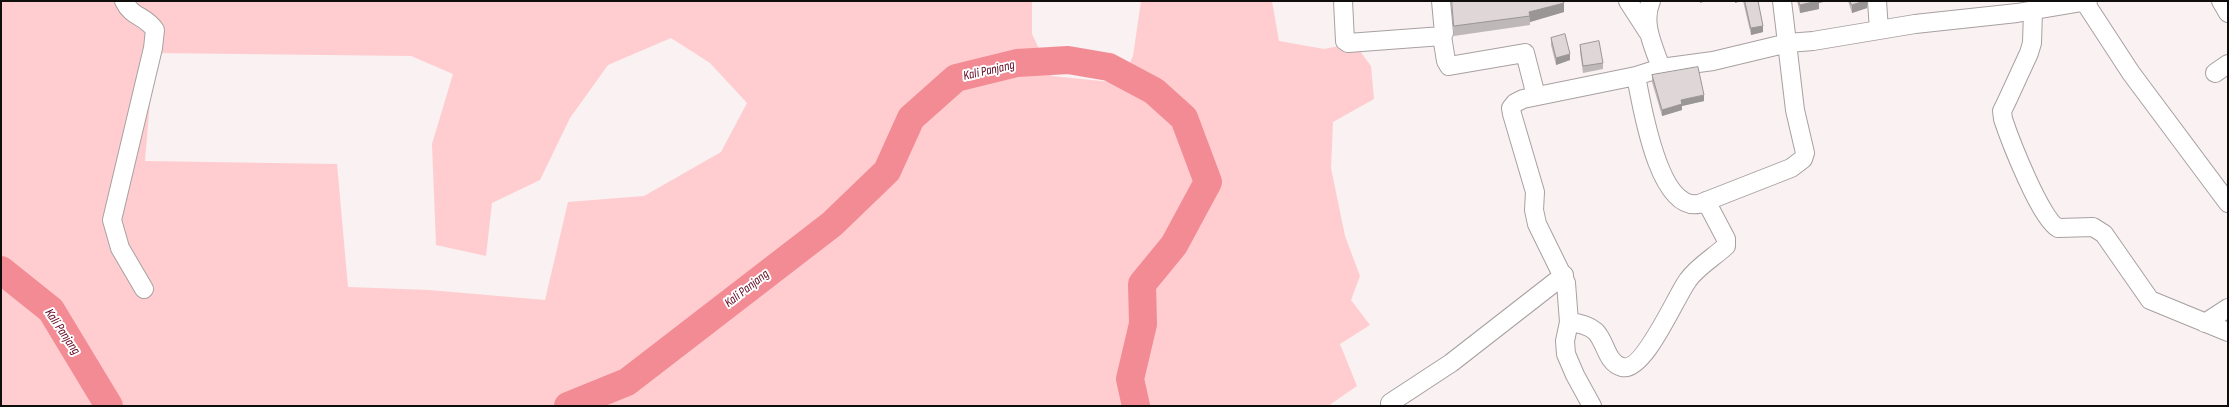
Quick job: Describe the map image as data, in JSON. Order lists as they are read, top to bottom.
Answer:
{
  "water": ["Kali Panjang"]
}
